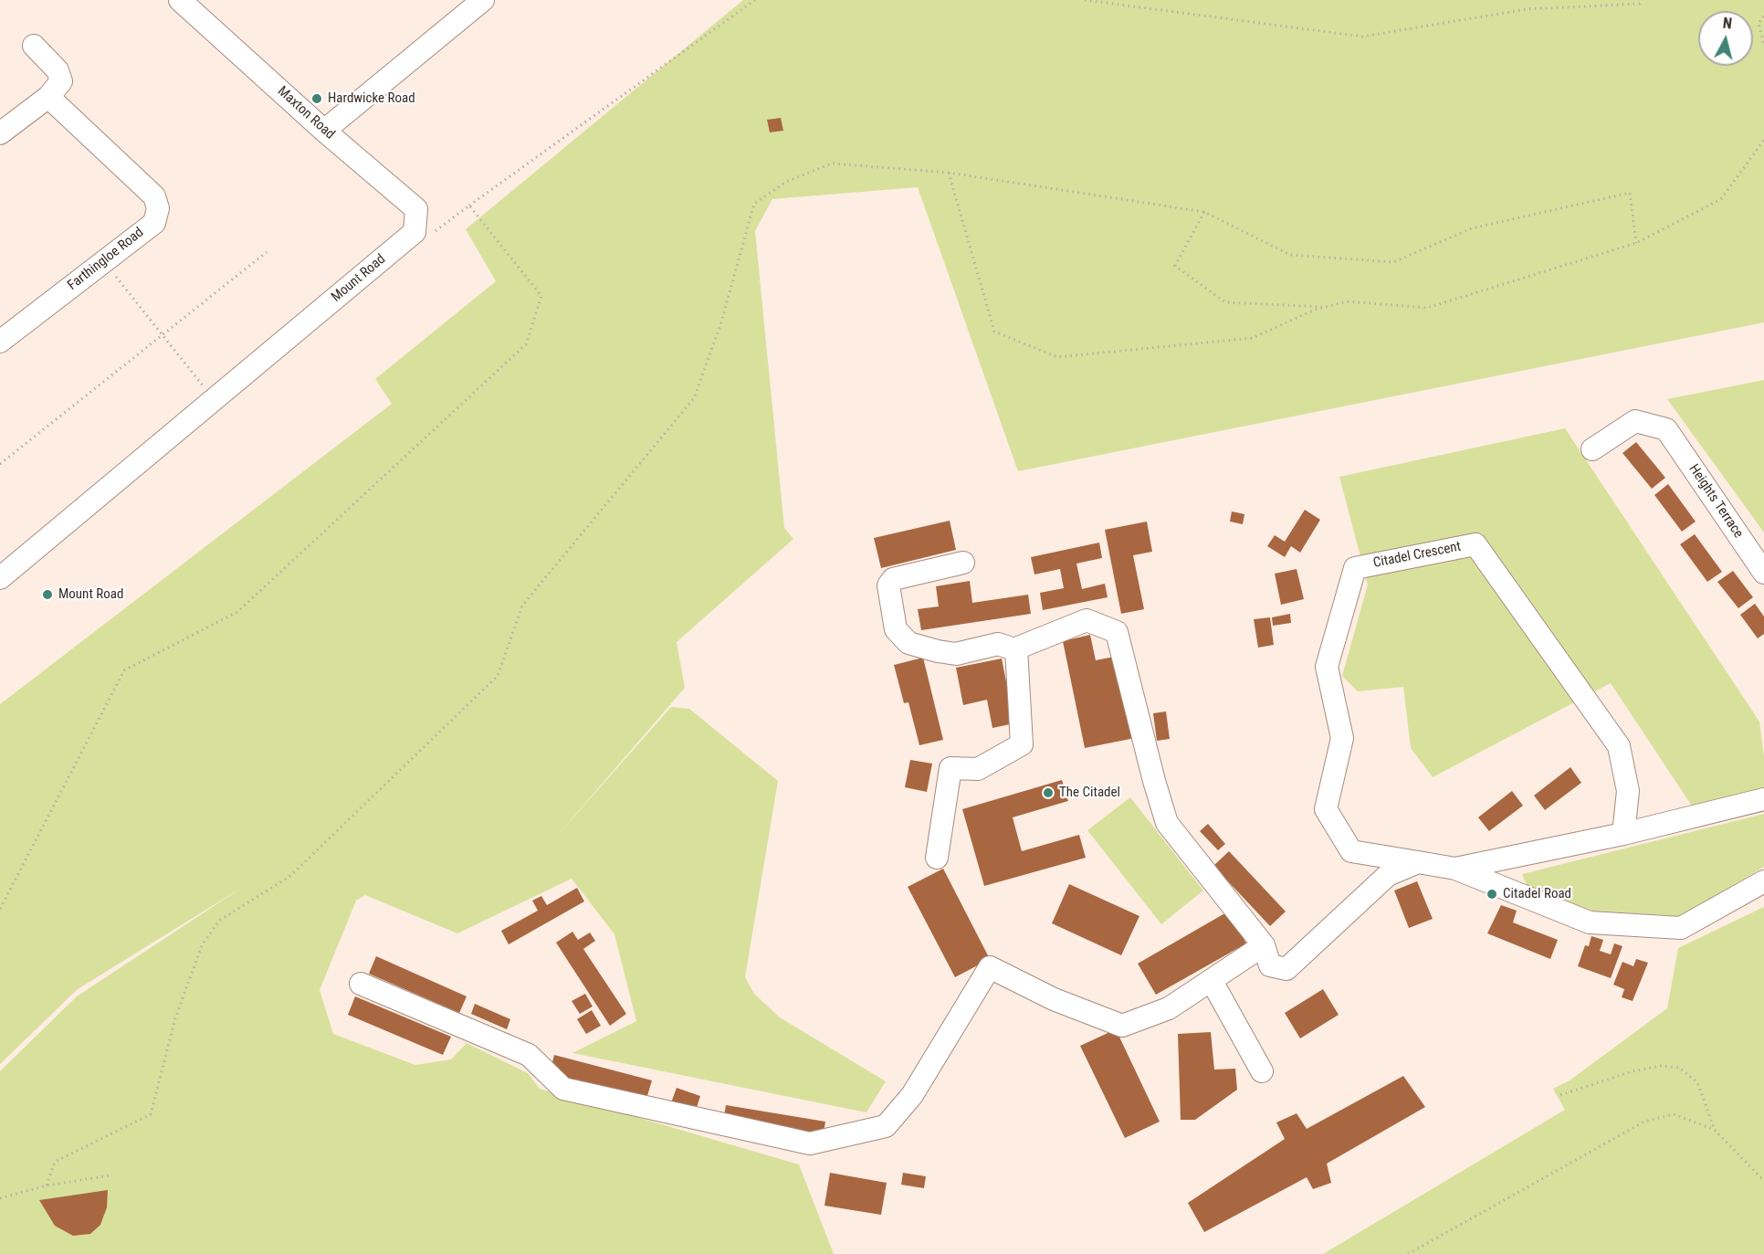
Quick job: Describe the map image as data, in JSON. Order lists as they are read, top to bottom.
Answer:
{
  "streets": {
    "street": [
      "Maxton Road",
      "Farthingloe Road",
      "Mount Road",
      "Heights Terrace",
      "Citadel Crescent"
    ]
  },
  "crossings": [
    ["Maxton Road", "Mount Road"]
  ],
  "places": [
    "Hardwicke Road",
    "Mount Road",
    "The Citadel",
    "Citadel Road"
  ],
  "north": "top"
}
